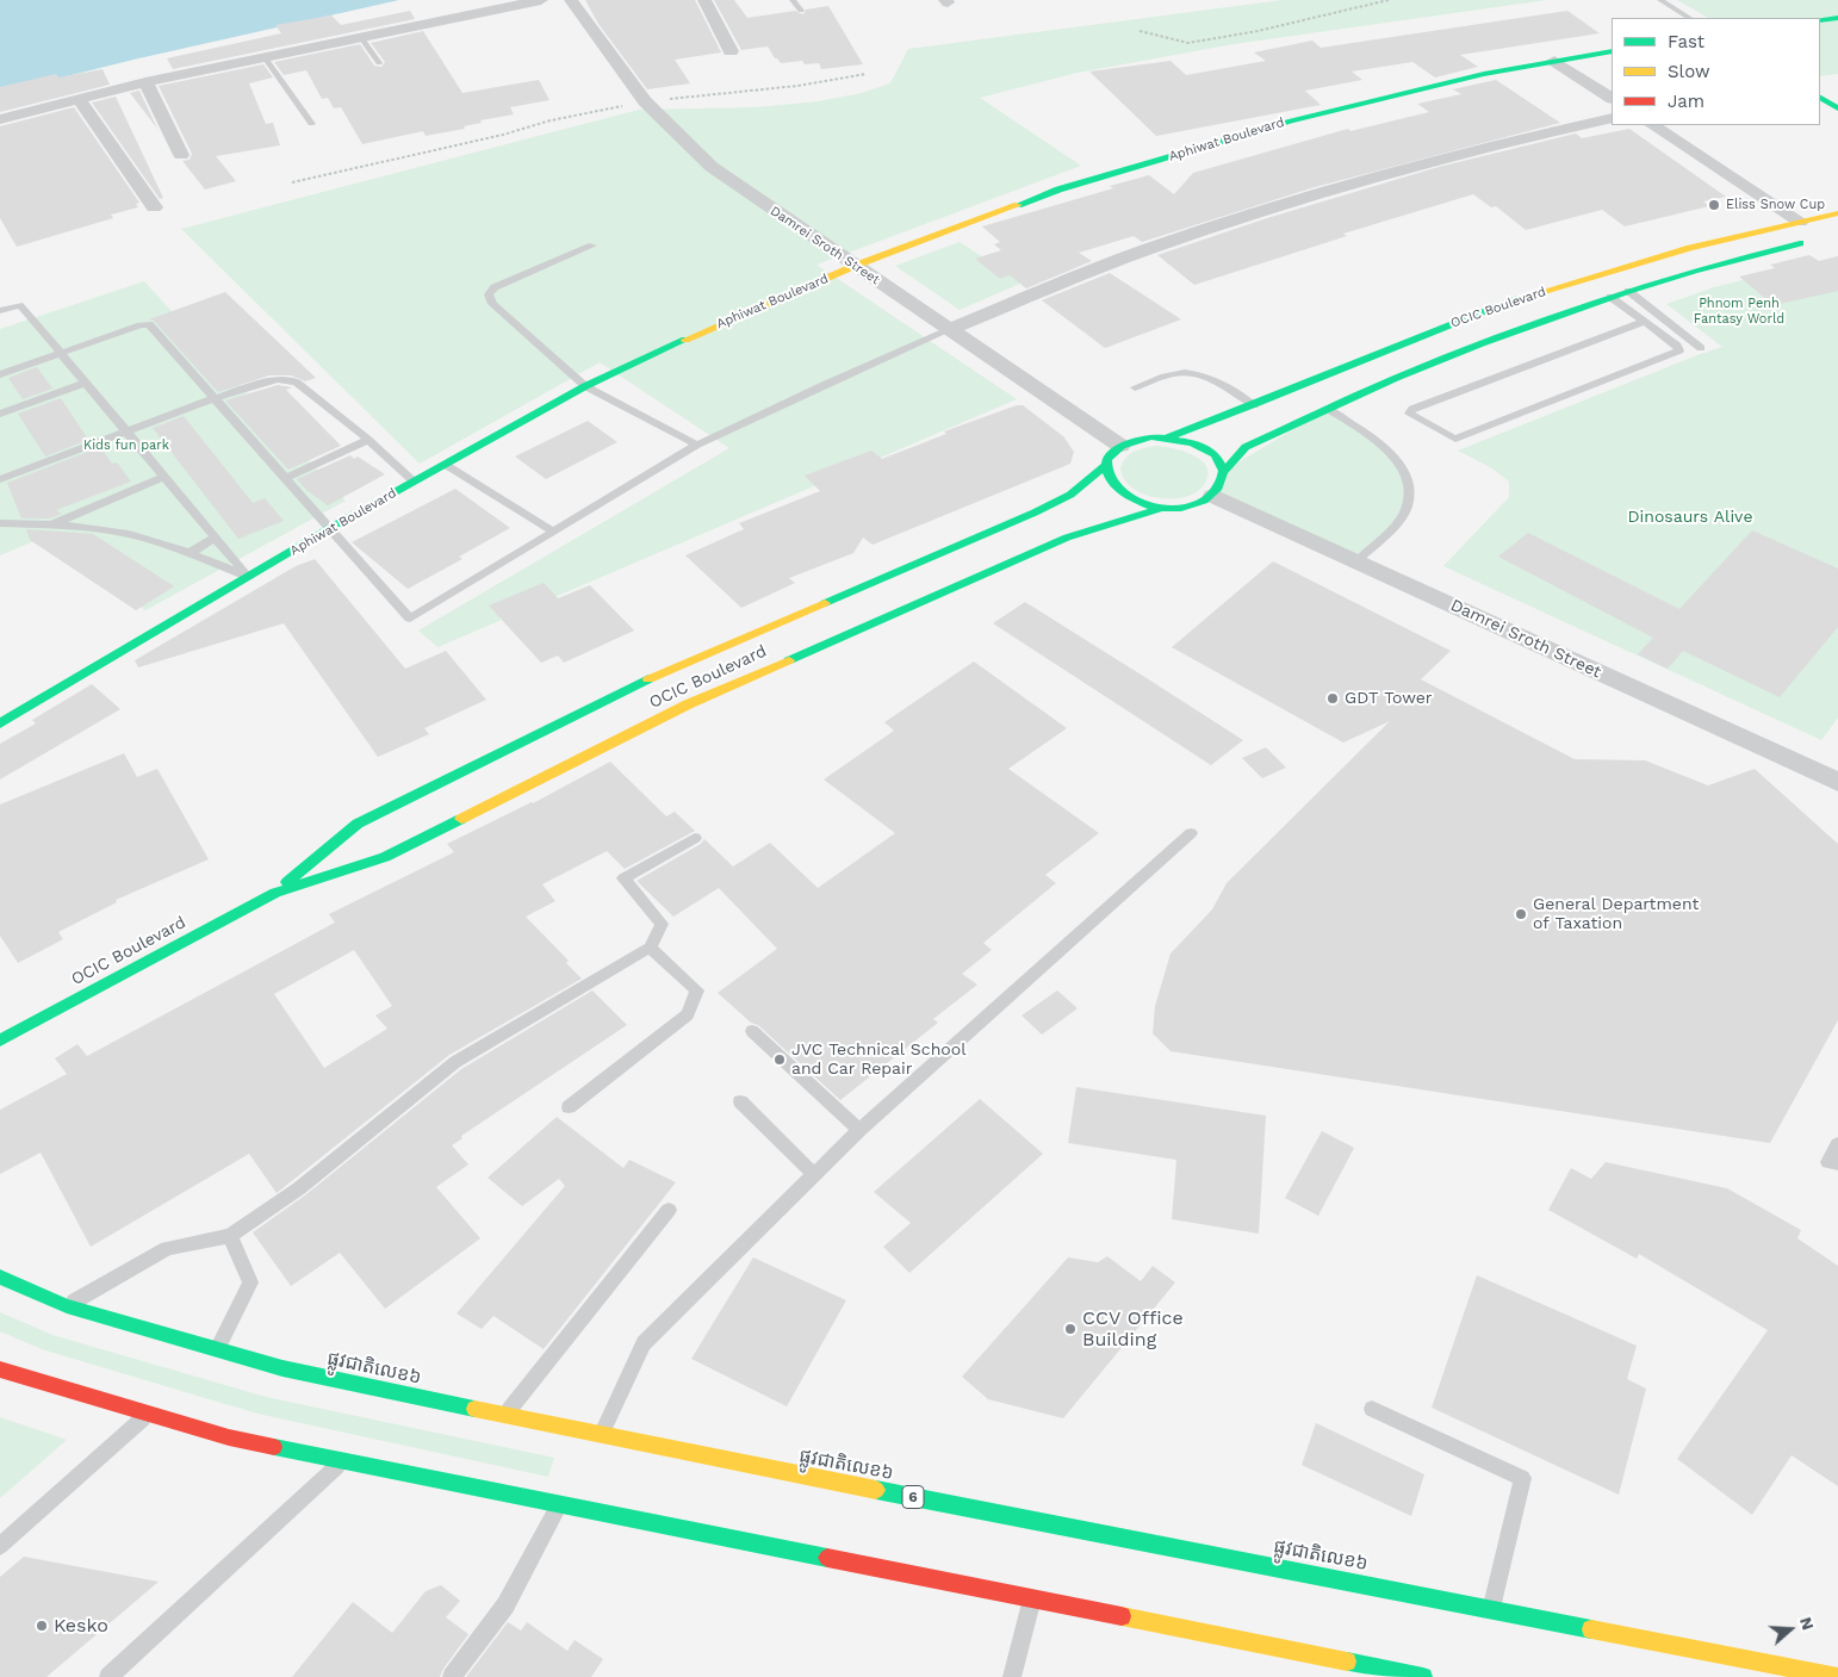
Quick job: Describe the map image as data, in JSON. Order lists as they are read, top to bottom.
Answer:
{
  "streets": {
    "main road": [
      "Aphiwat Boulevard",
      "OCIC Boulevard",
      "ផ្លូវជាតិលេខ៦",
      "6"
    ],
    "street": ["Damrei Sroth Street"]
  },
  "crossings": [
    ["Aphiwat Boulevard", "Damrei Sroth Street"],
    ["Damrei Sroth Street", "OCIC Boulevard"]
  ],
  "parks": ["Phnom Penh Fantasy World", "Kids fun park", "Dinosaurs Alive"],
  "places": [
    "Eliss Snow Cup",
    "GDT Tower",
    "General Department of Taxation",
    "JVC Technical School and Car Repair",
    "CCV Office Building",
    "Kesko"
  ],
  "legend": ["Fast", "Slow", "Jam"],
  "north": "right"
}
